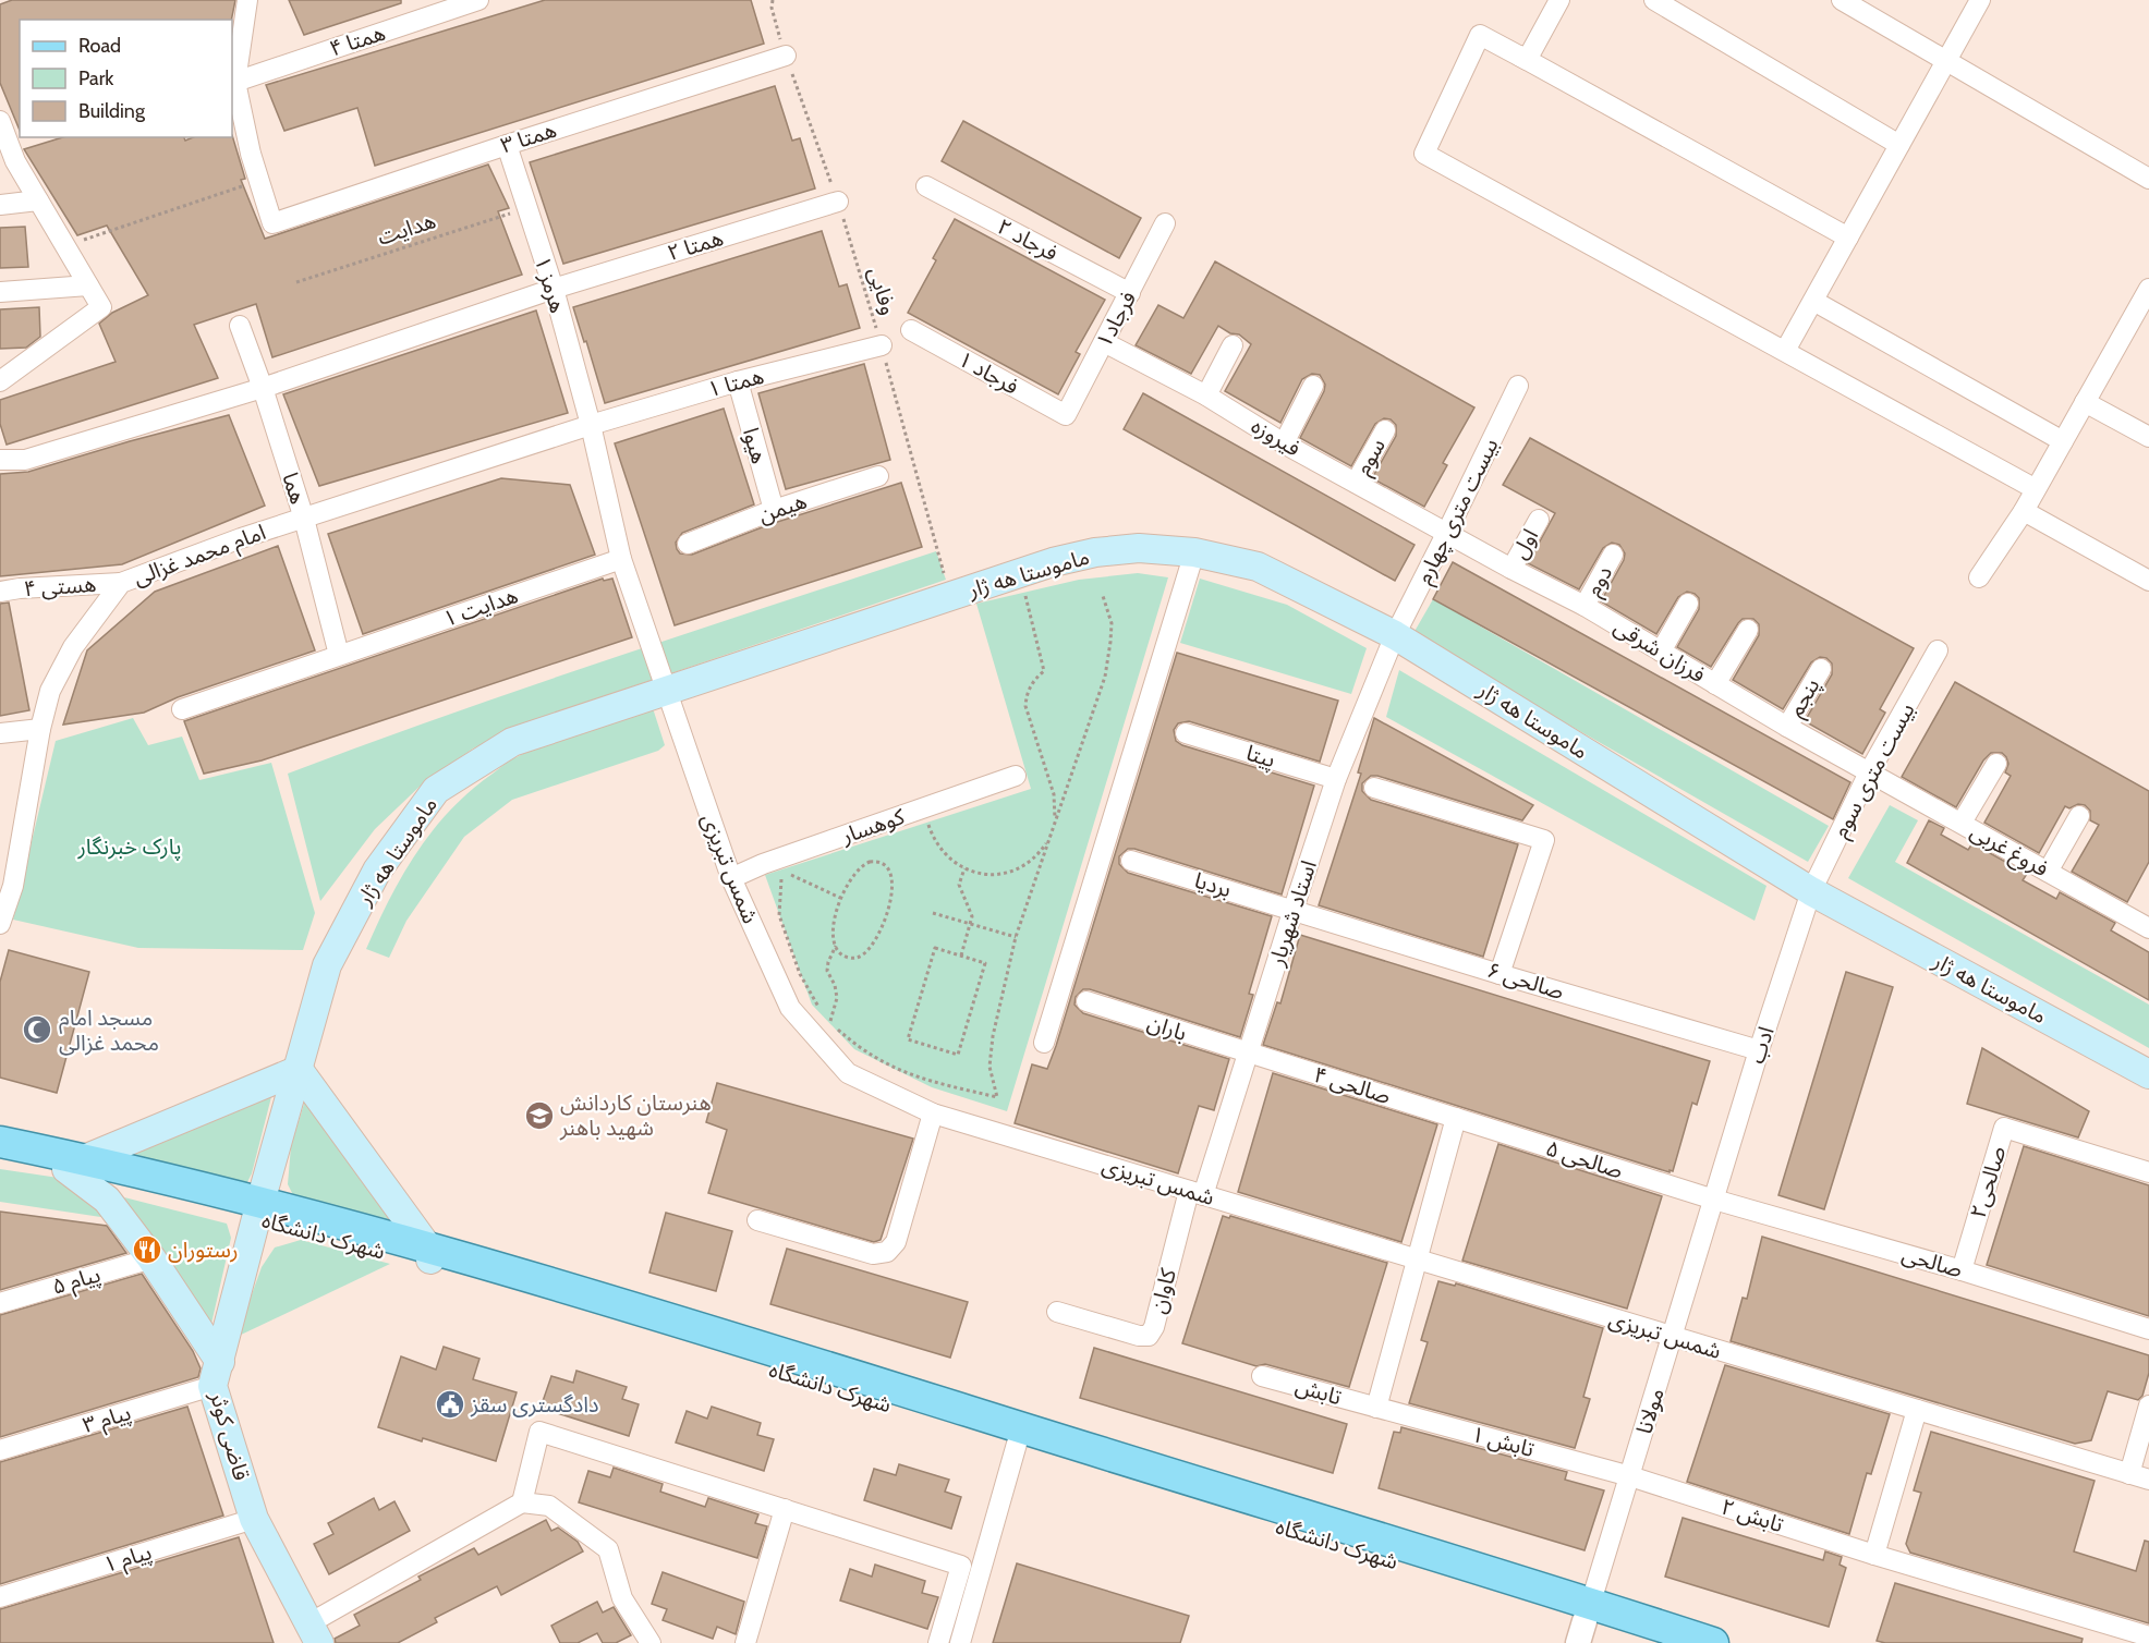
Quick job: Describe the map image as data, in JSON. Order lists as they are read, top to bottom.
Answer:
{
  "streets": {
    "main road": ["ماموستا هه ژار", "شهرک دانشگاه", "قاضی کوثر"],
    "street": [
      "همتا ۴",
      "همتا ۳",
      "فرجاد ۲",
      "همتا ۲",
      "هرمز ۱",
      "فرجاد۱",
      "فرجاد ۱",
      "همتا ۱",
      "فیروزه",
      "هیوا",
      "سوم",
      "هما",
      "هیمن",
      "بیست متری چهارم",
      "اول",
      "امام محمد غزالی",
      "دوم",
      "هستی ۴",
      "هدایت ۱",
      "فرزان شرقی",
      "پنجم",
      "پیتا",
      "بیست متری سوم",
      "کوهسار",
      "فروغ غربی",
      "شمس تبریزی",
      "بردیا",
      "استاد شهریار",
      "صالحی ۶",
      "باران",
      "ادب",
      "صالحی ۴",
      "صالحی ۵",
      "صالحی۲",
      "صالحی",
      "پیام ۵",
      "کاوان",
      "تابش",
      "مولانا",
      "پیام ۳",
      "تابش ۱",
      "تابش ۲",
      "پیام ۱"
    ],
    "path": ["هدایت", "وفایی"]
  },
  "crossings": [
    ["همتا ۳", "هرمز ۱"],
    ["همتا ۳", "وفایی"],
    ["هدایت", "هرمز ۱"],
    ["فرجاد ۲", "فرجاد۱"],
    ["همتا ۲", "هرمز ۱"],
    ["همتا ۲", "وفایی"],
    ["همتا ۲", "هما"],
    ["هرمز ۱", "همتا ۱"],
    ["هرمز ۱", "امام محمد غزالی"],
    ["هرمز ۱", "شمس تبریزی"],
    ["وفایی", "همتا ۱"],
    ["وفایی", "ماموستا هه ژار"],
    ["فرجاد۱", "فرجاد ۱"],
    ["فرجاد۱", "فیروزه"],
    ["همتا ۱", "هیوا"],
    ["همتا ۱", "امام محمد غزالی"],
    ["همتا ۱", "شمس تبریزی"],
    ["فیروزه", "سوم"],
    ["فیروزه", "بیست متری چهارم"],
    ["فیروزه", "فرزان شرقی"],
    ["هیوا", "هیمن"],
    ["هما", "امام محمد غزالی"],
    ["هما", "هدایت ۱"],
    ["بیست متری چهارم", "ماموستا هه ژار"],
    ["بیست متری چهارم", "فرزان شرقی"],
    ["بیست متری چهارم", "استاد شهریار"],
    ["اول", "فرزان شرقی"],
    ["امام محمد غزالی", "هستی ۴"],
    ["امام محمد غزالی", "شمس تبریزی"],
    ["ماموستا هه ژار", "بیست متری سوم"],
    ["ماموستا هه ژار", "شمس تبریزی"],
    ["ماموستا هه ژار", "استاد شهریار"],
    ["ماموستا هه ژار", "ادب"],
    ["ماموستا هه ژار", "شهرک دانشگاه"],
    ["ماموستا هه ژار", "قاضی کوثر"],
    ["دوم", "فرزان شرقی"],
    ["هدایت ۱", "شمس تبریزی"],
    ["فرزان شرقی", "پنجم"],
    ["فرزان شرقی", "بیست متری سوم"],
    ["فرزان شرقی", "فروغ غربی"],
    ["پیتا", "استاد شهریار"],
    ["بیست متری سوم", "فروغ غربی"],
    ["بیست متری سوم", "ادب"],
    ["کوهسار", "شمس تبریزی"],
    ["شمس تبریزی", "استاد شهریار"],
    ["شمس تبریزی", "کاوان"],
    ["شمس تبریزی", "مولانا"],
    ["بردیا", "استاد شهریار"],
    ["بردیا", "صالحی ۶"],
    ["استاد شهریار", "صالحی ۶"],
    ["استاد شهریار", "باران"],
    ["استاد شهریار", "صالحی ۴"],
    ["استاد شهریار", "کاوان"],
    ["صالحی ۶", "ادب"],
    ["باران", "صالحی ۴"],
    ["ادب", "صالحی ۵"],
    ["ادب", "صالحی"],
    ["ادب", "مولانا"],
    ["صالحی ۴", "صالحی ۵"],
    ["صالحی ۵", "صالحی"],
    ["صالحی ۵", "مولانا"],
    ["صالحی۲", "صالحی"],
    ["شهرک دانشگاه", "مولانا"],
    ["شهرک دانشگاه", "قاضی کوثر"],
    ["صالحی", "مولانا"],
    ["تابش", "تابش ۱"],
    ["مولانا", "تابش ۱"],
    ["مولانا", "تابش ۲"],
    ["پیام ۳", "قاضی کوثر"],
    ["قاضی کوثر", "پیام ۱"],
    ["تابش ۱", "تابش ۲"]
  ],
  "parks": ["پارک خبرنگار"],
  "places": {
    "mosque": ["مسجد امام محمد غزالی"],
    "school or university": ["هنرستان کاردانش شهید باهنر"],
    "restaurant": ["رستوران"],
    "public building": ["دادگستری سقز"]
  },
  "legend": ["Road", "Park", "Building"]
}
